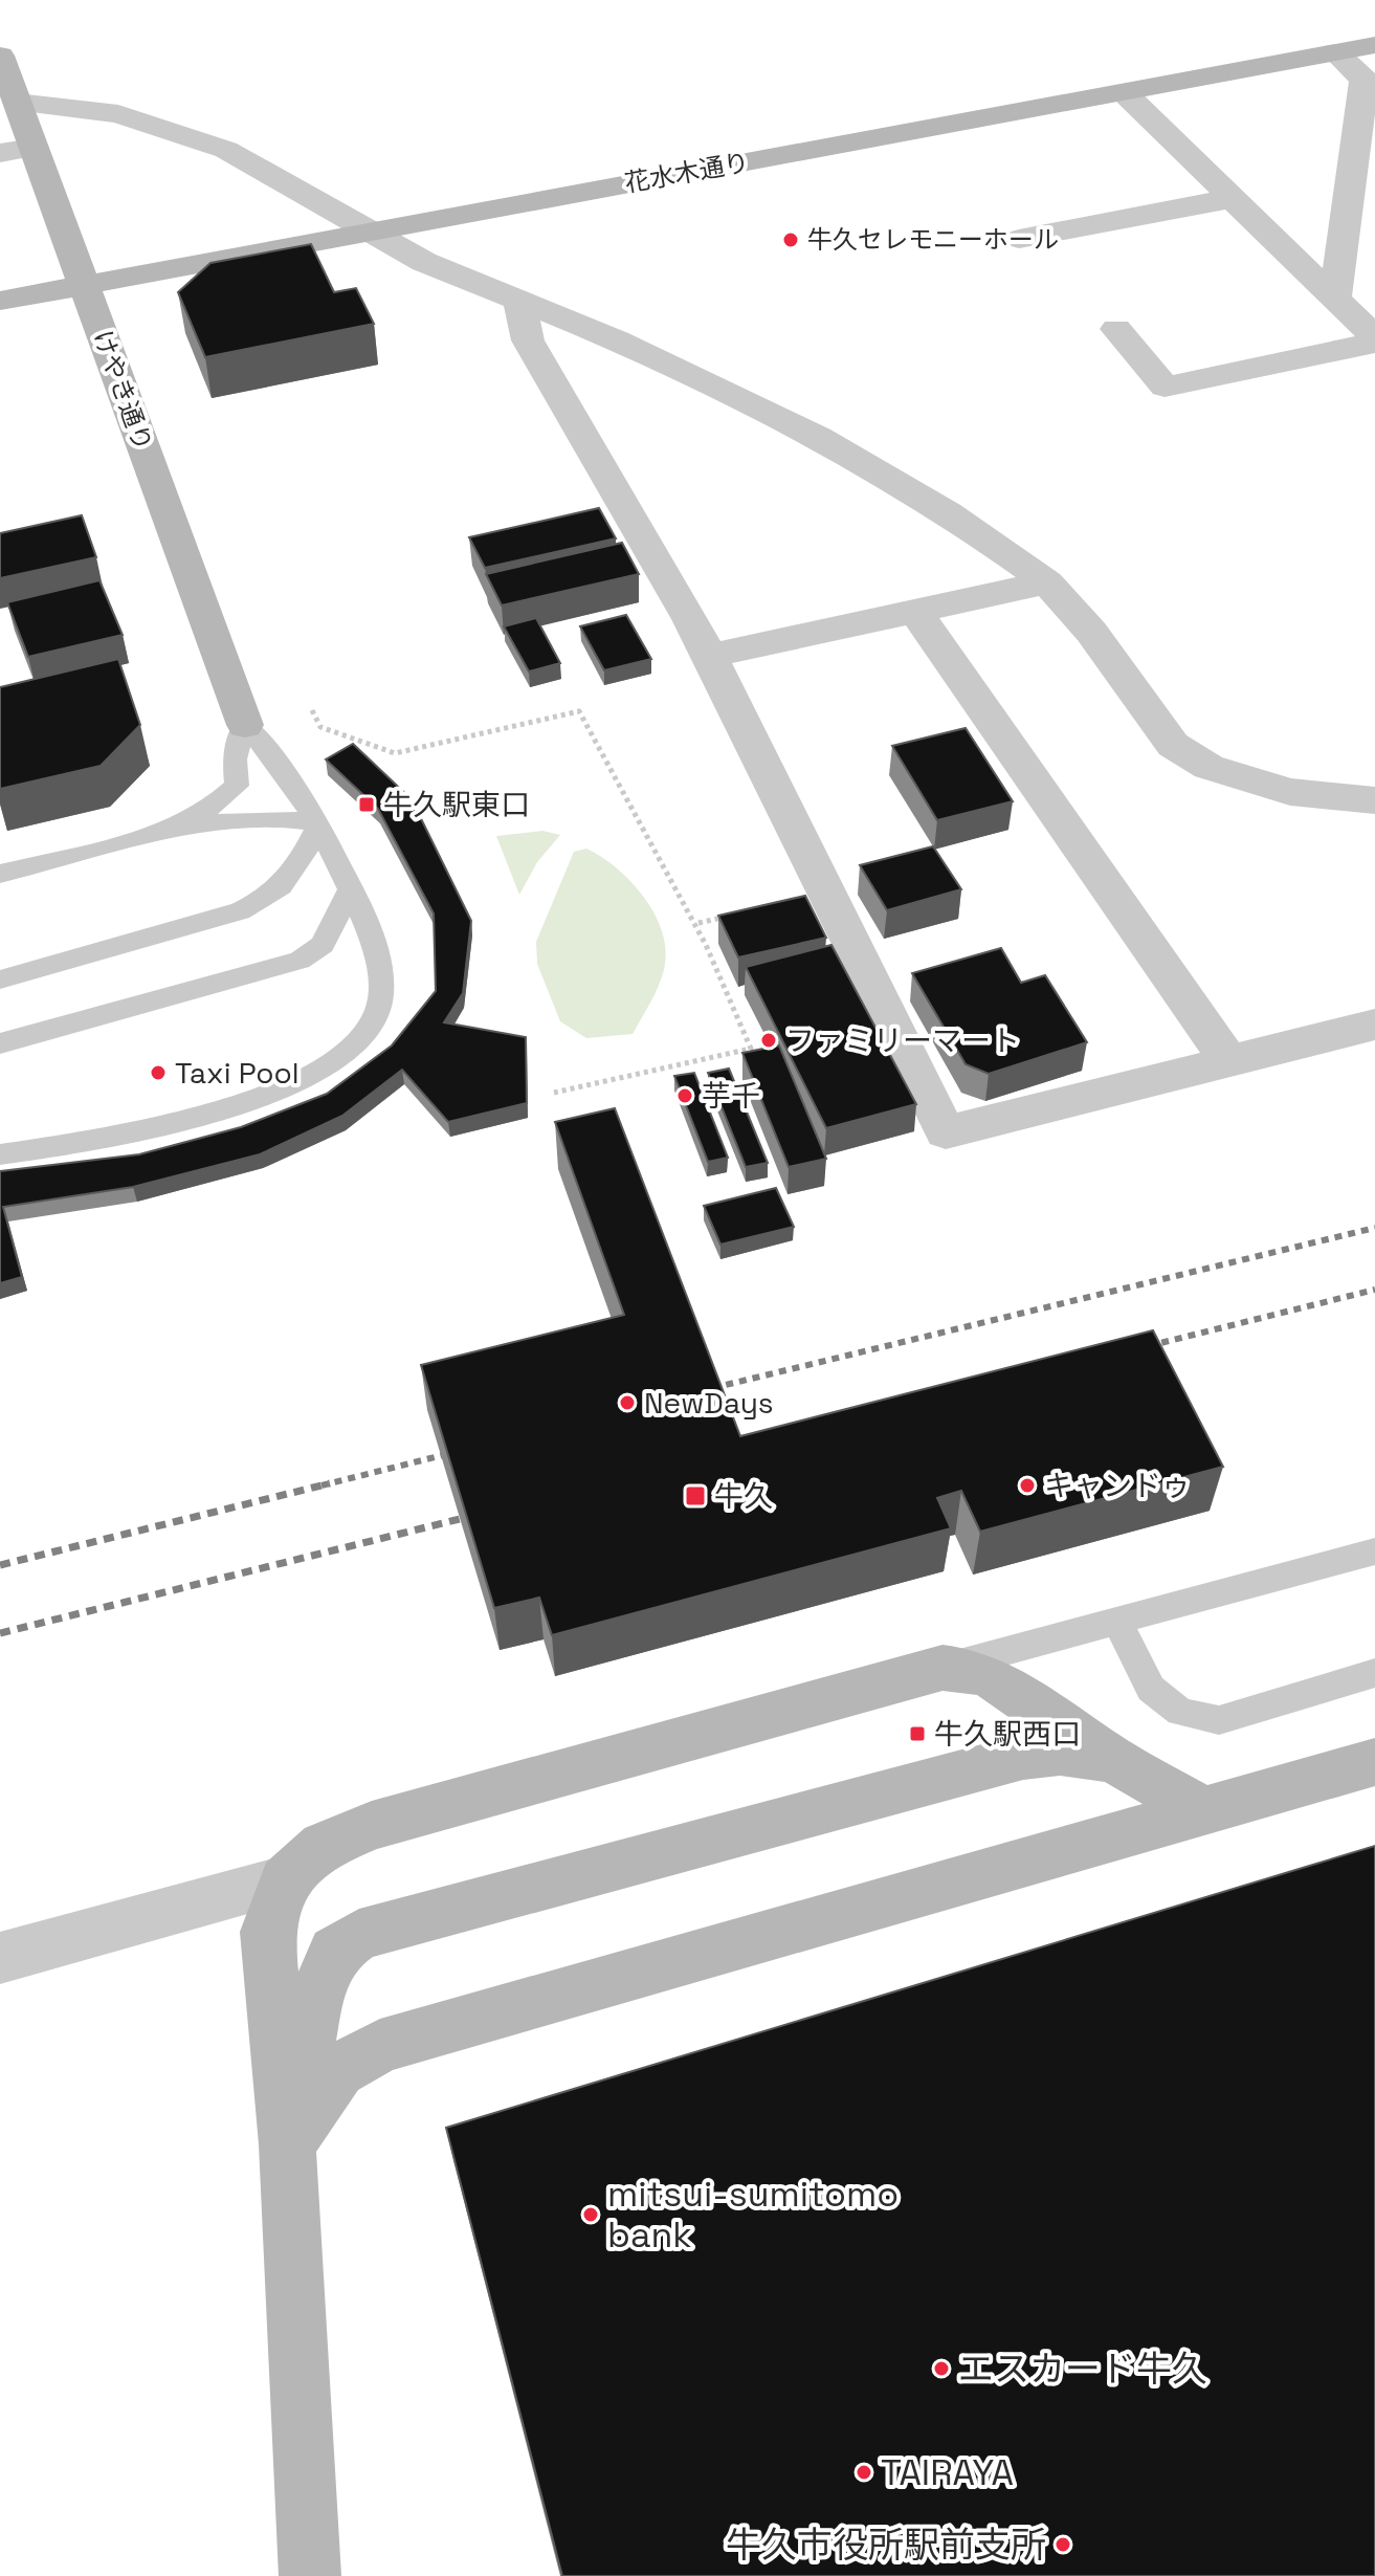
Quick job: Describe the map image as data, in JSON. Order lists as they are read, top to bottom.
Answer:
{
  "streets": {
    "street": ["花水木通り", "けやき通り"]
  },
  "crossings": [
    ["花水木通り", "けやき通り"]
  ],
  "places": {
    "other": [
      "牛久セレモニーホール",
      "ファミリーマート",
      "Taxi Pool",
      "芋千",
      "NewDays",
      "キャンドゥ",
      "mitsui-sumitomo bank",
      "エスカード牛久",
      "TAIRAYA",
      "牛久市役所駅前支所"
    ],
    "transit": ["牛久駅東口", "牛久", "牛久駅西口"]
  }
}
